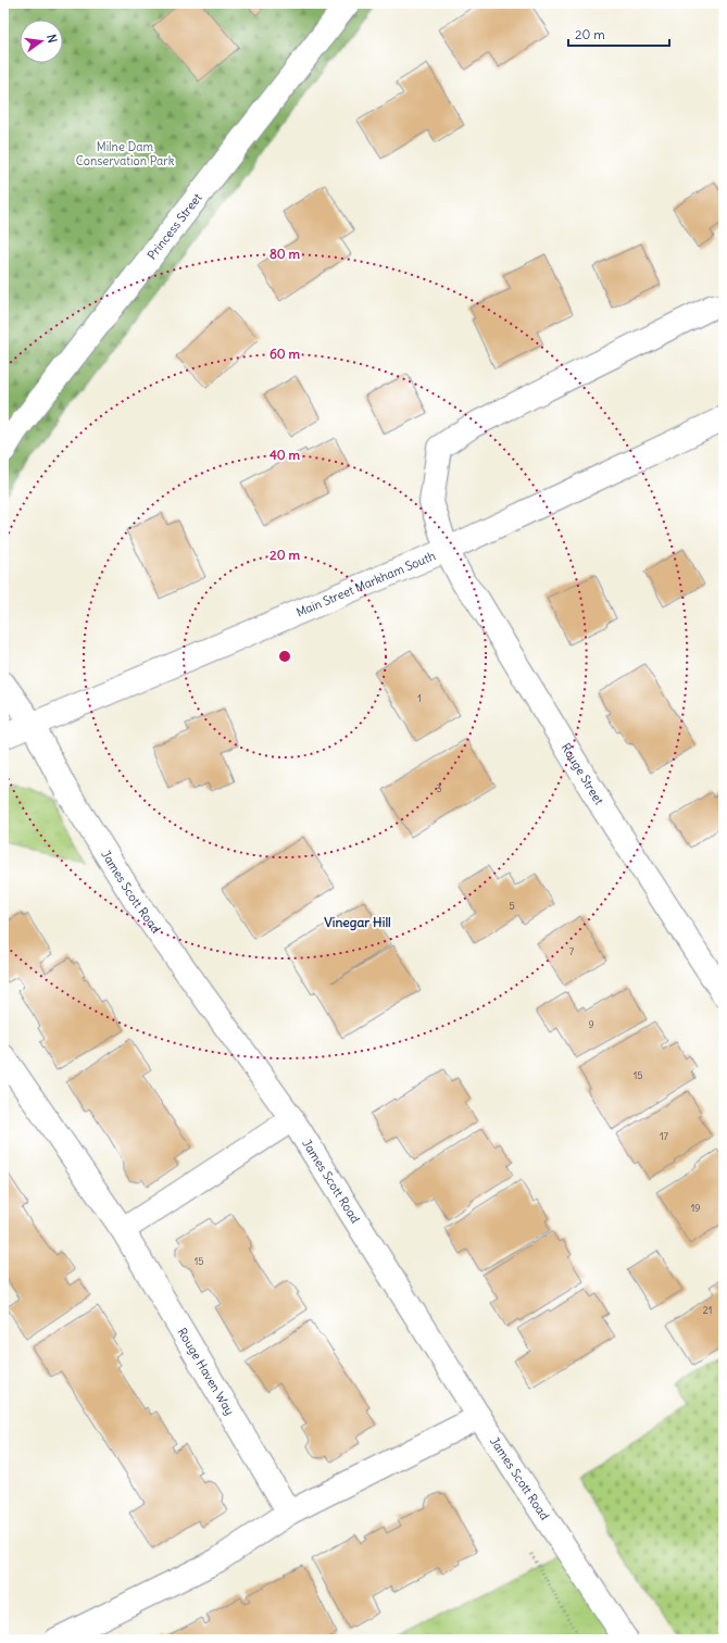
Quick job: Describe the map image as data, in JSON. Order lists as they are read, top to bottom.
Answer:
{
  "streets": {
    "street": [
      "Princess Street",
      "Main Street Markham South",
      "Rouge Street",
      "James Scott Road",
      "Rouge Haven Way"
    ]
  },
  "crossings": [
    ["Main Street Markham South", "Rouge Street"],
    ["Main Street Markham South", "James Scott Road"]
  ],
  "districts": ["Vinegar Hill"],
  "parks": ["Milne Dam Conservation Park"],
  "house_numbers": [
    "1",
    "3",
    "5",
    "7",
    "9",
    "15",
    "17",
    "19",
    "15",
    "21"
  ],
  "scale_bar": "20 m",
  "north": "right",
  "rings": [
    "80 m",
    "60 m",
    "40 m",
    "20 m"
  ]
}
